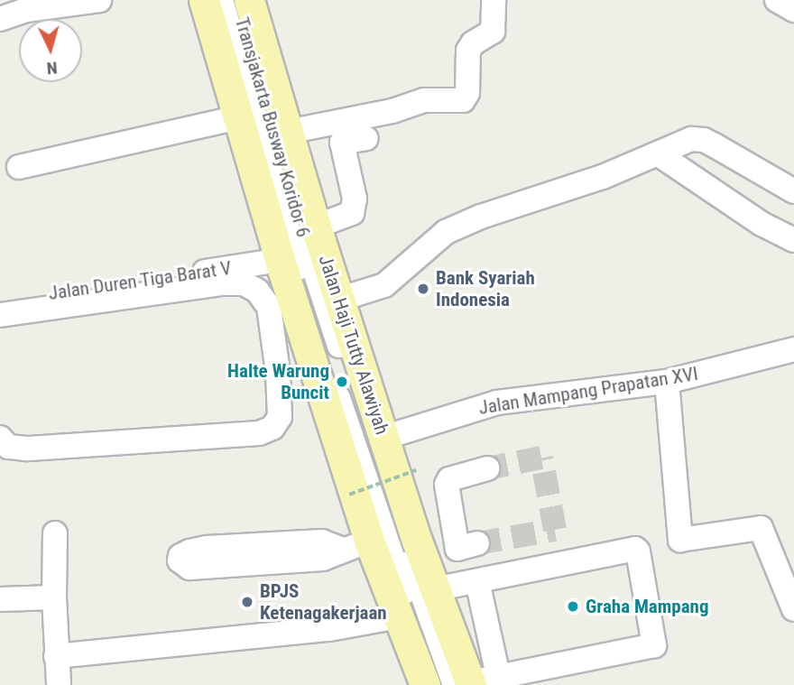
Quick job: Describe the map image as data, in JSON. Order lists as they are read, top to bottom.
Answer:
{
  "streets": {
    "main road": ["Jalan Haji Tutty Alawiyah"],
    "street": ["Transjakarta Busway Koridor 6", "Jalan Duren Tiga Barat V", "Jalan Mampang Prapatan XVI"]
  },
  "crossings": [
    ["Transjakarta Busway Koridor 6", "Jalan Haji Tutty Alawiyah"],
    ["Jalan Haji Tutty Alawiyah", "Jalan Mampang Prapatan XVI"]
  ],
  "places": [
    "Bank Syariah Indonesia",
    "Halte Warung Buncit",
    "BPJS Ketenagakerjaan",
    "Graha Mampang"
  ],
  "north": "bottom"
}
